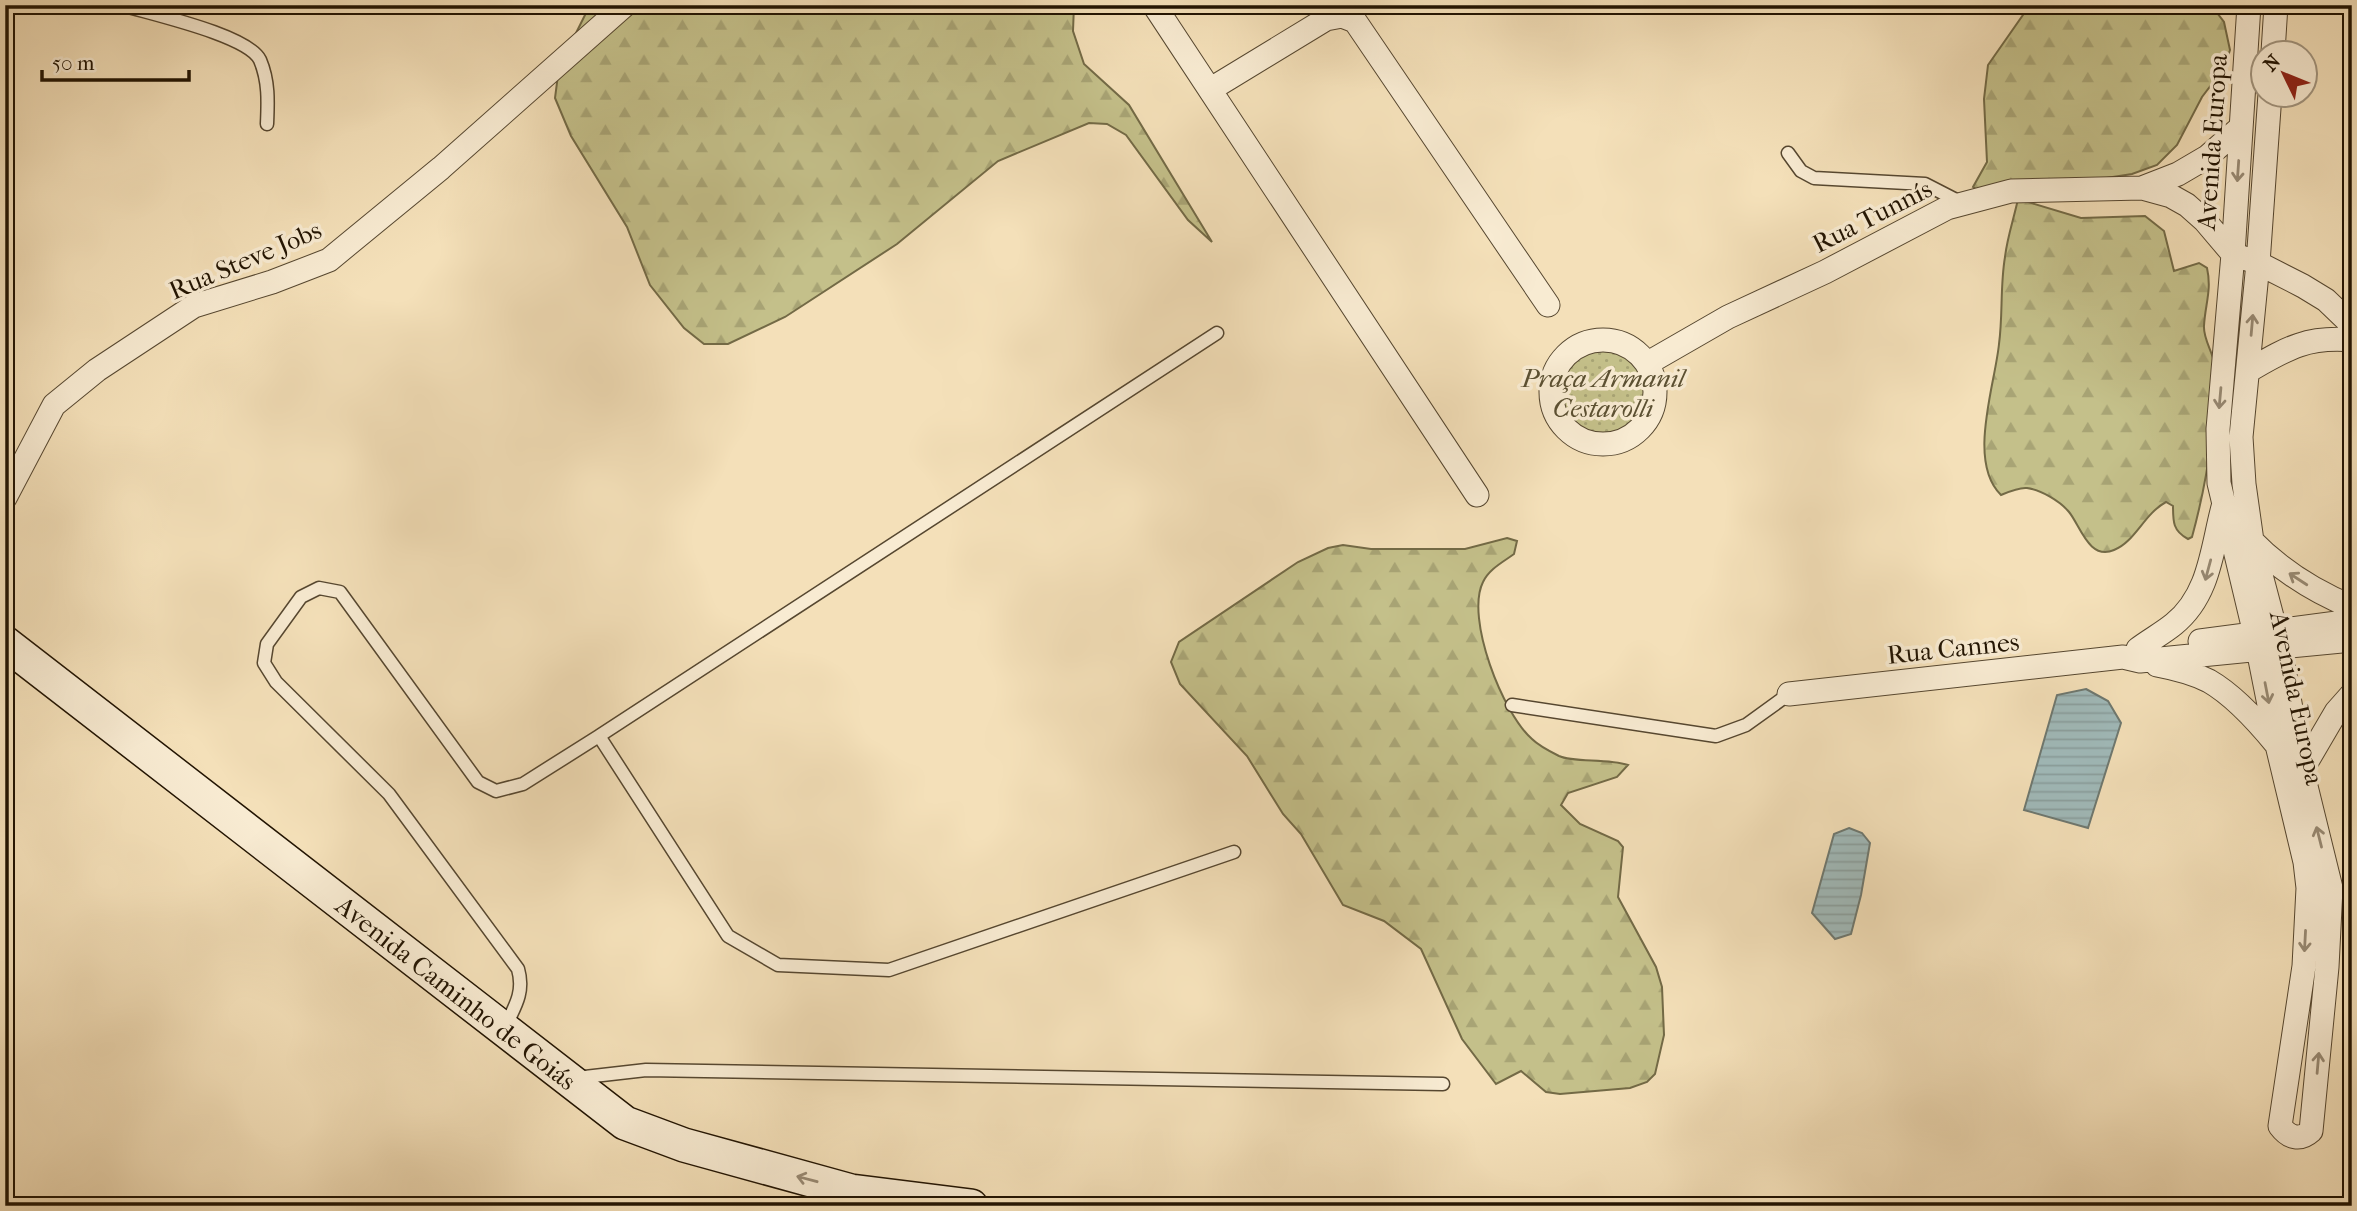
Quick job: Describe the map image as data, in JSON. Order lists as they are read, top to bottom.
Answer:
{
  "streets": {
    "main road": ["Avenida Caminho de Goiás"],
    "street": [
      "Avenida Europa",
      "Rua Tunnís",
      "Rua Steve Jobs",
      "Rua Cannes"
    ]
  },
  "crossings": [
    ["Avenida Europa", "Rua Cannes"]
  ],
  "one_way": ["Avenida Caminho de Goiás"],
  "parks": ["Praça Armanil Cestarolli"],
  "scale_bar": "50 m",
  "north": "top left"
}
